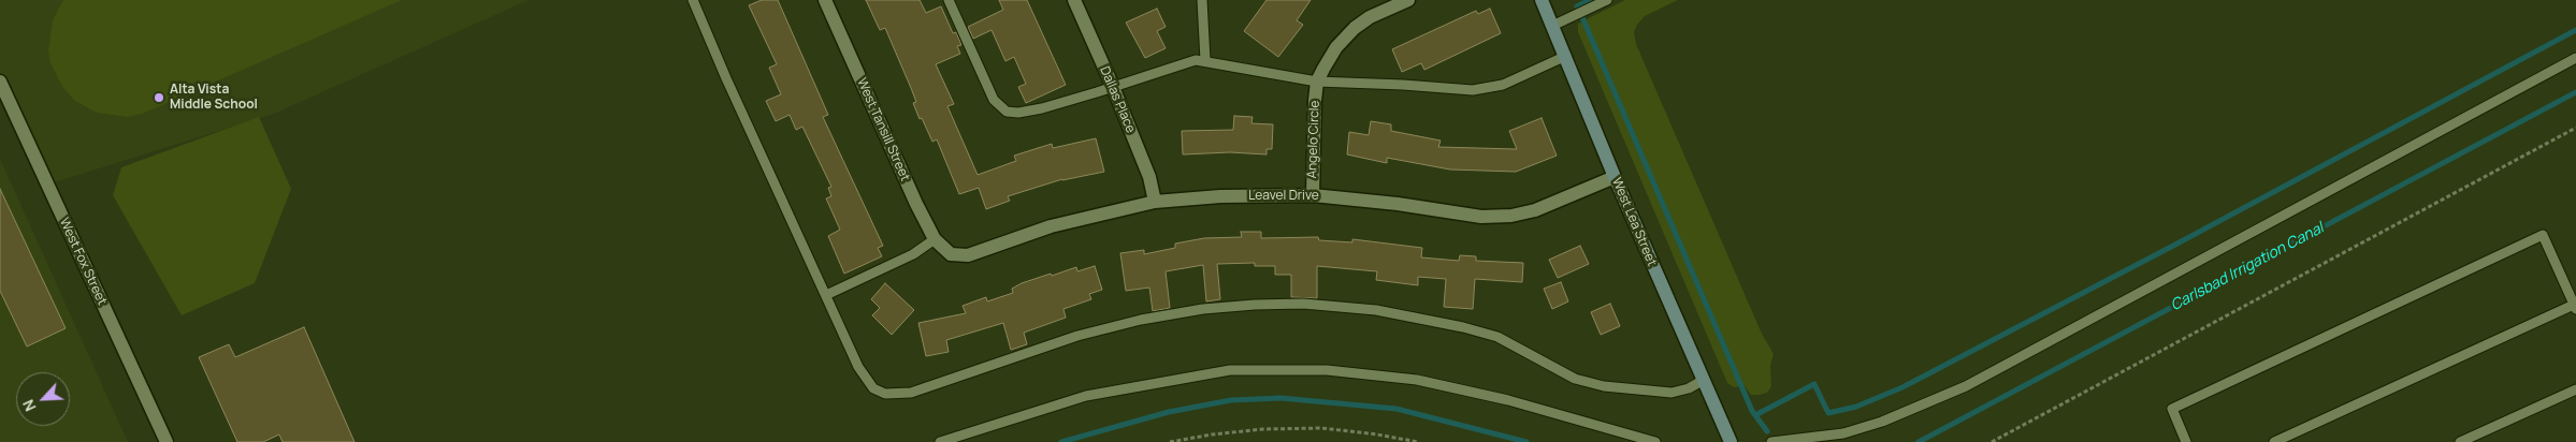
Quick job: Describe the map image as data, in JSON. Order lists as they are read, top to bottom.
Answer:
{
  "streets": {
    "main road": ["West Lea Street"],
    "street": [
      "Dallas Place",
      "West Tansill Street",
      "Angelo Circle",
      "Leavel Drive",
      "West Fox Street"
    ]
  },
  "crossings": [
    ["Dallas Place", "Leavel Drive"],
    ["West Tansill Street", "Leavel Drive"],
    ["Angelo Circle", "Leavel Drive"],
    ["Leavel Drive", "West Lea Street"]
  ],
  "water": ["Carlsbad Irrigation Canal"],
  "places": ["Alta Vista Middle School"],
  "north": "bottom left"
}
